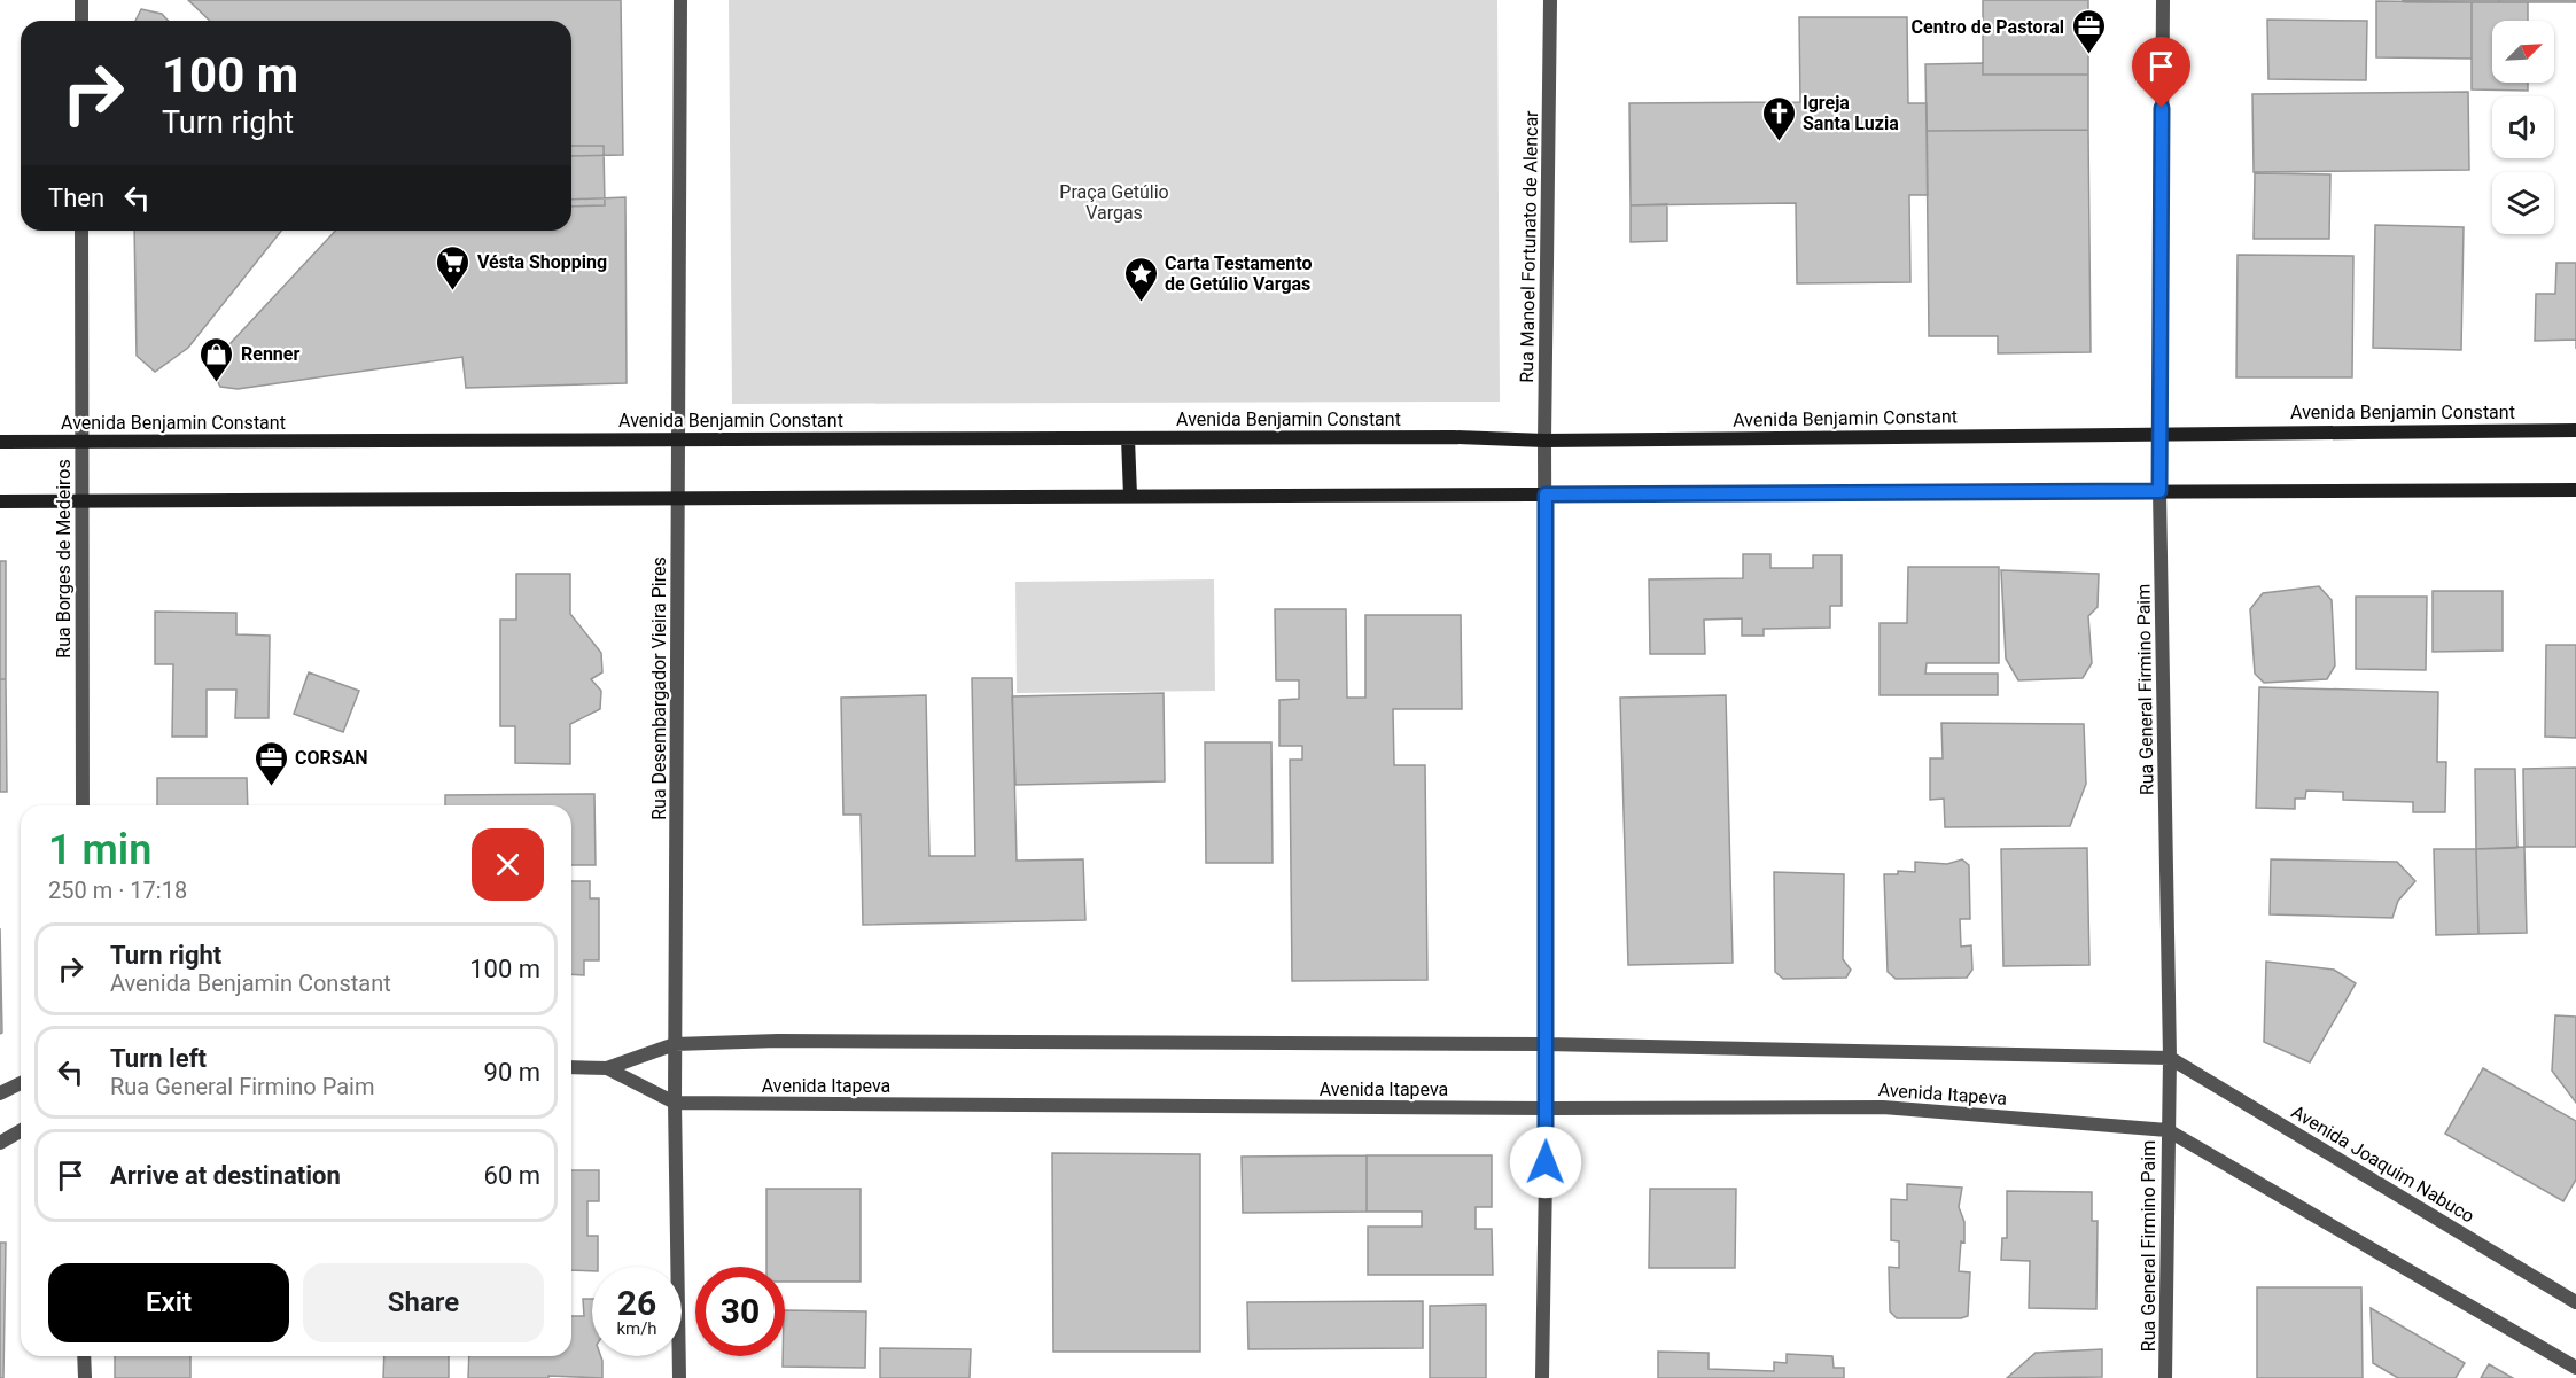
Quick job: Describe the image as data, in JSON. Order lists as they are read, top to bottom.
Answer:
{
  "streets": {
    "main road": ["Avenida Benjamin Constant"],
    "street": [
      "Rua Manoel Fortunato de Alencar",
      "Rua Borges de Medeiros",
      "Rua Desembargador Vieira Pires",
      "Rua General Firmino Paim",
      "Avenida Itapeva",
      "Avenida Joaquim Nabuco"
    ]
  },
  "crossings": [
    ["Rua Manoel Fortunato de Alencar", "Avenida Benjamin Constant"],
    ["Rua Manoel Fortunato de Alencar", "Avenida Itapeva"],
    ["Avenida Benjamin Constant", "Rua Borges de Medeiros"],
    ["Avenida Benjamin Constant", "Rua Desembargador Vieira Pires"],
    ["Avenida Benjamin Constant", "Rua General Firmino Paim"],
    ["Rua Desembargador Vieira Pires", "Avenida Itapeva"],
    ["Rua General Firmino Paim", "Avenida Itapeva"],
    ["Rua General Firmino Paim", "Avenida Joaquim Nabuco"],
    ["Avenida Itapeva", "Avenida Joaquim Nabuco"]
  ],
  "parks": ["Praça Getúlio Vargas"],
  "places": {
    "office": ["Centro de Pastoral", "CORSAN"],
    "church": ["Igreja Santa Luzia"],
    "supermarket": ["Vésta Shopping"],
    "place": ["Carta Testamento de Getúlio Vargas"],
    "shop": ["Renner"]
  },
  "north": "top right",
  "page": {
    "turn": ["100 m", "Turn right"],
    "then": "Then",
    "heading": ["1 min", "250 m · 17:18"],
    "list": [
      {
        "name": "Turn right",
        "note": "Avenida Benjamin Constant",
        "value": "100 m"
      },
      {
        "name": "Turn left",
        "note": "Rua General Firmino Paim",
        "value": "90 m"
      },
      {
        "name": "Arrive at destination",
        "value": "60 m"
      }
    ],
    "buttons": ["Exit", "Share"],
    "speed": "26 km/h",
    "limit": "30"
  }
}
